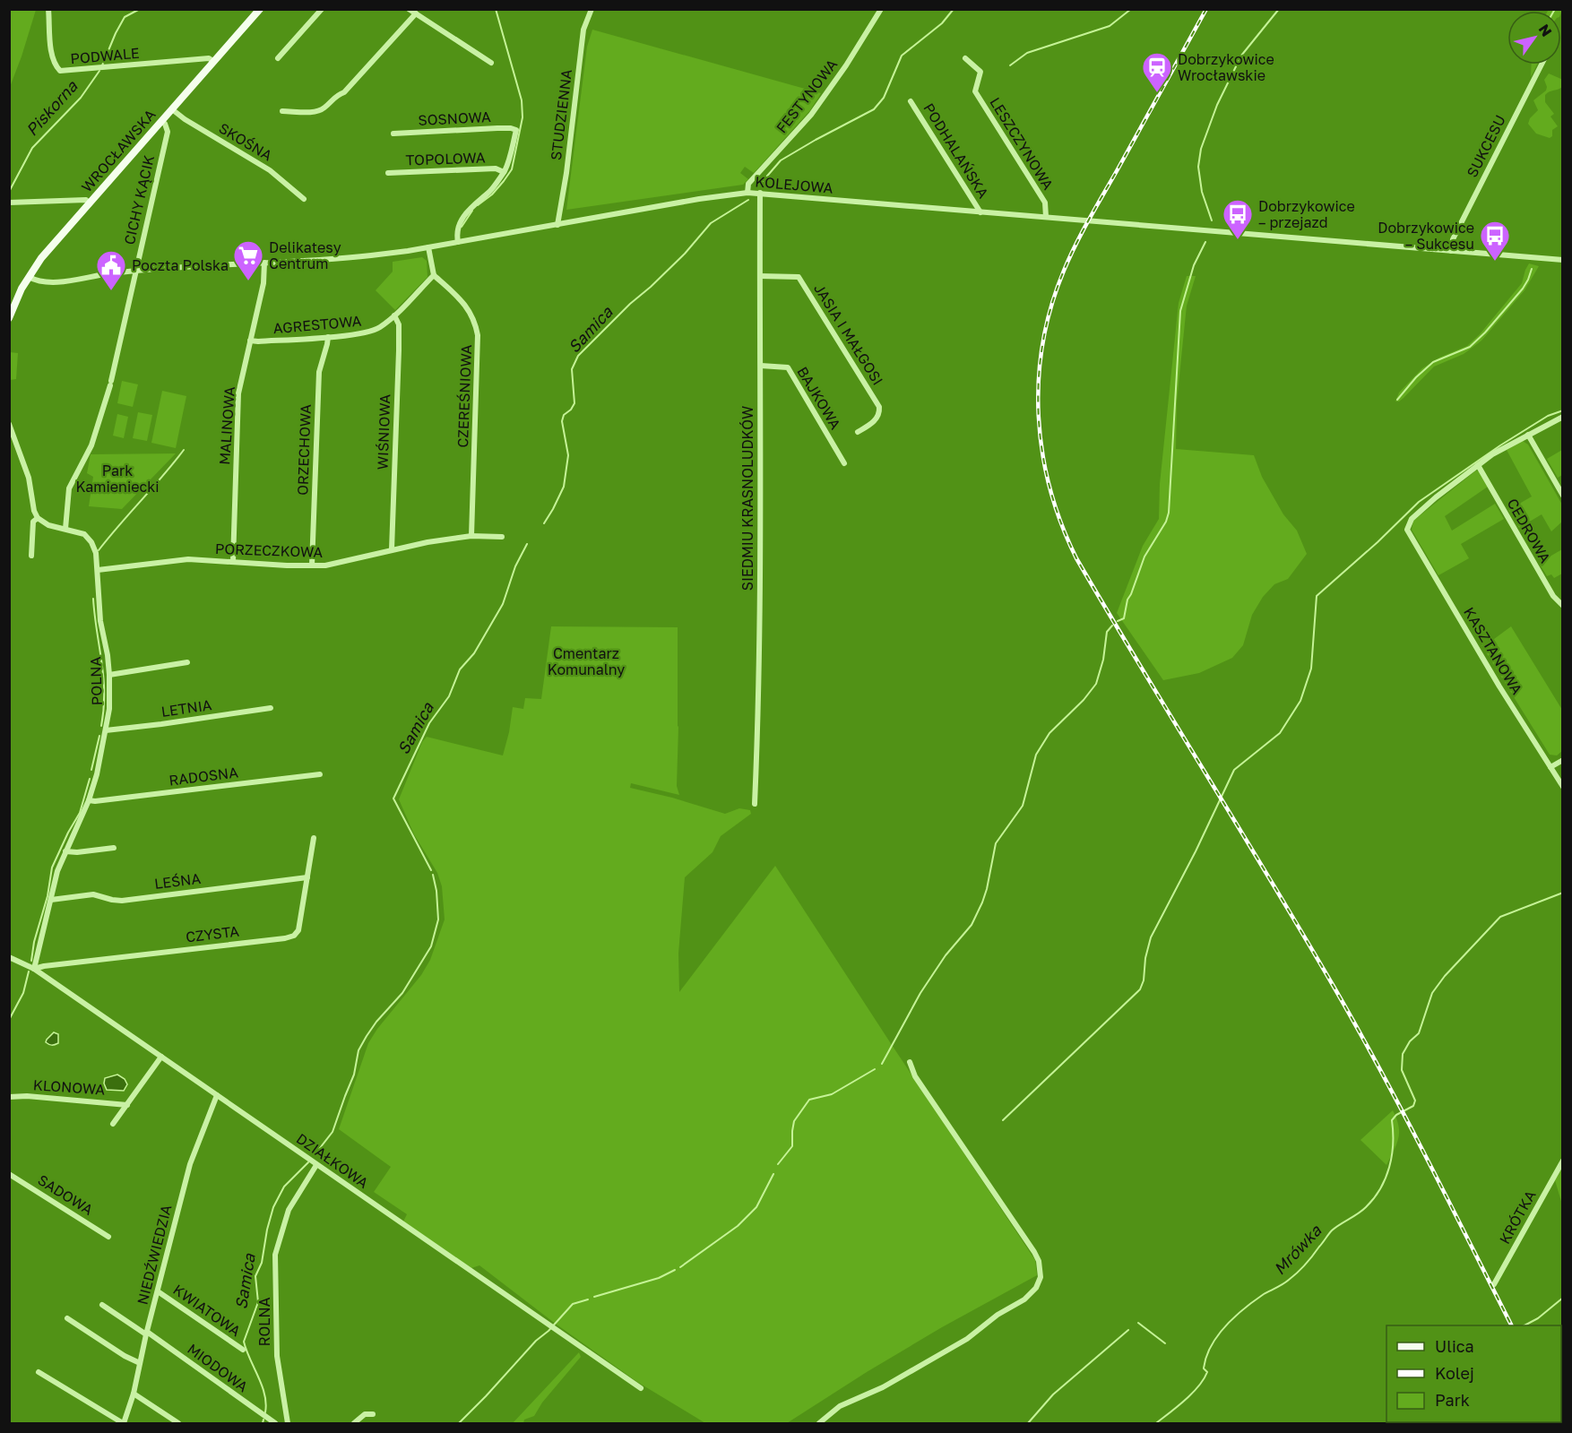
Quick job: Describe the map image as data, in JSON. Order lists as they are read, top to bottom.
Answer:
{
  "streets": {
    "main road": ["WROCŁAWSKA"],
    "street": [
      "PODWALE",
      "FESTYNOWA",
      "STUDZIENNA",
      "SOSNOWA",
      "SKOŚNA",
      "LESZCZYNOWA",
      "SUKCESU",
      "PODHALAŃSKA",
      "TOPOLOWA",
      "KOLEJOWA",
      "CICHY KĄCIK",
      "AGRESTOWA",
      "JASIA I MAŁGOSI",
      "CZEREŚNIOWA",
      "BAJKOWA",
      "MALINOWA",
      "WIŚNIOWA",
      "ORZECHOWA",
      "SIEDMIU KRASNOLUDKÓW",
      "CEDROWA",
      "PORZECZKOWA",
      "KASZTANOWA",
      "POLNA",
      "LETNIA",
      "RADOSNA",
      "LEŚNA",
      "CZYSTA",
      "KLONOWA",
      "DZIAŁKOWA",
      "SADOWA",
      "KRÓTKA",
      "NIEDŹWIEDZIA",
      "KWIATOWA",
      "ROLNA",
      "MIODOWA"
    ]
  },
  "crossings": [
    ["PODWALE", "WROCŁAWSKA"],
    ["FESTYNOWA", "KOLEJOWA"],
    ["STUDZIENNA", "KOLEJOWA"],
    ["SOSNOWA", "TOPOLOWA"],
    ["SKOŚNA", "WROCŁAWSKA"],
    ["LESZCZYNOWA", "KOLEJOWA"],
    ["SUKCESU", "KOLEJOWA"],
    ["WROCŁAWSKA", "KOLEJOWA"],
    ["WROCŁAWSKA", "CICHY KĄCIK"],
    ["PODHALAŃSKA", "KOLEJOWA"],
    ["KOLEJOWA", "CICHY KĄCIK"],
    ["KOLEJOWA", "MALINOWA"],
    ["KOLEJOWA", "SIEDMIU KRASNOLUDKÓW"],
    ["CICHY KĄCIK", "POLNA"],
    ["AGRESTOWA", "CZEREŚNIOWA"],
    ["AGRESTOWA", "MALINOWA"],
    ["AGRESTOWA", "WIŚNIOWA"],
    ["AGRESTOWA", "ORZECHOWA"],
    ["JASIA I MAŁGOSI", "SIEDMIU KRASNOLUDKÓW"],
    ["CZEREŚNIOWA", "PORZECZKOWA"],
    ["BAJKOWA", "SIEDMIU KRASNOLUDKÓW"],
    ["MALINOWA", "PORZECZKOWA"],
    ["WIŚNIOWA", "PORZECZKOWA"],
    ["ORZECHOWA", "PORZECZKOWA"],
    ["CEDROWA", "KASZTANOWA"],
    ["PORZECZKOWA", "POLNA"],
    ["POLNA", "LETNIA"],
    ["POLNA", "RADOSNA"],
    ["POLNA", "LEŚNA"],
    ["POLNA", "CZYSTA"],
    ["POLNA", "DZIAŁKOWA"],
    ["LEŚNA", "CZYSTA"],
    ["CZYSTA", "DZIAŁKOWA"],
    ["DZIAŁKOWA", "NIEDŹWIEDZIA"],
    ["DZIAŁKOWA", "ROLNA"],
    ["NIEDŹWIEDZIA", "KWIATOWA"],
    ["NIEDŹWIEDZIA", "MIODOWA"]
  ],
  "water": ["Piskorna", "Samica", "Mrówka"],
  "parks": ["Park Kamieniecki", "Cmentarz Komunalny"],
  "places": {
    "station": ["Dobrzykowice Wrocławskie"],
    "bus stop": ["Dobrzykowice – przejazd", "Dobrzykowice – Sukcesu"],
    "supermarket": ["Delikatesy Centrum"],
    "public building": ["Poczta Polska"]
  },
  "legend": ["Ulica", "Kolej", "Park"],
  "north": "top right"
}
